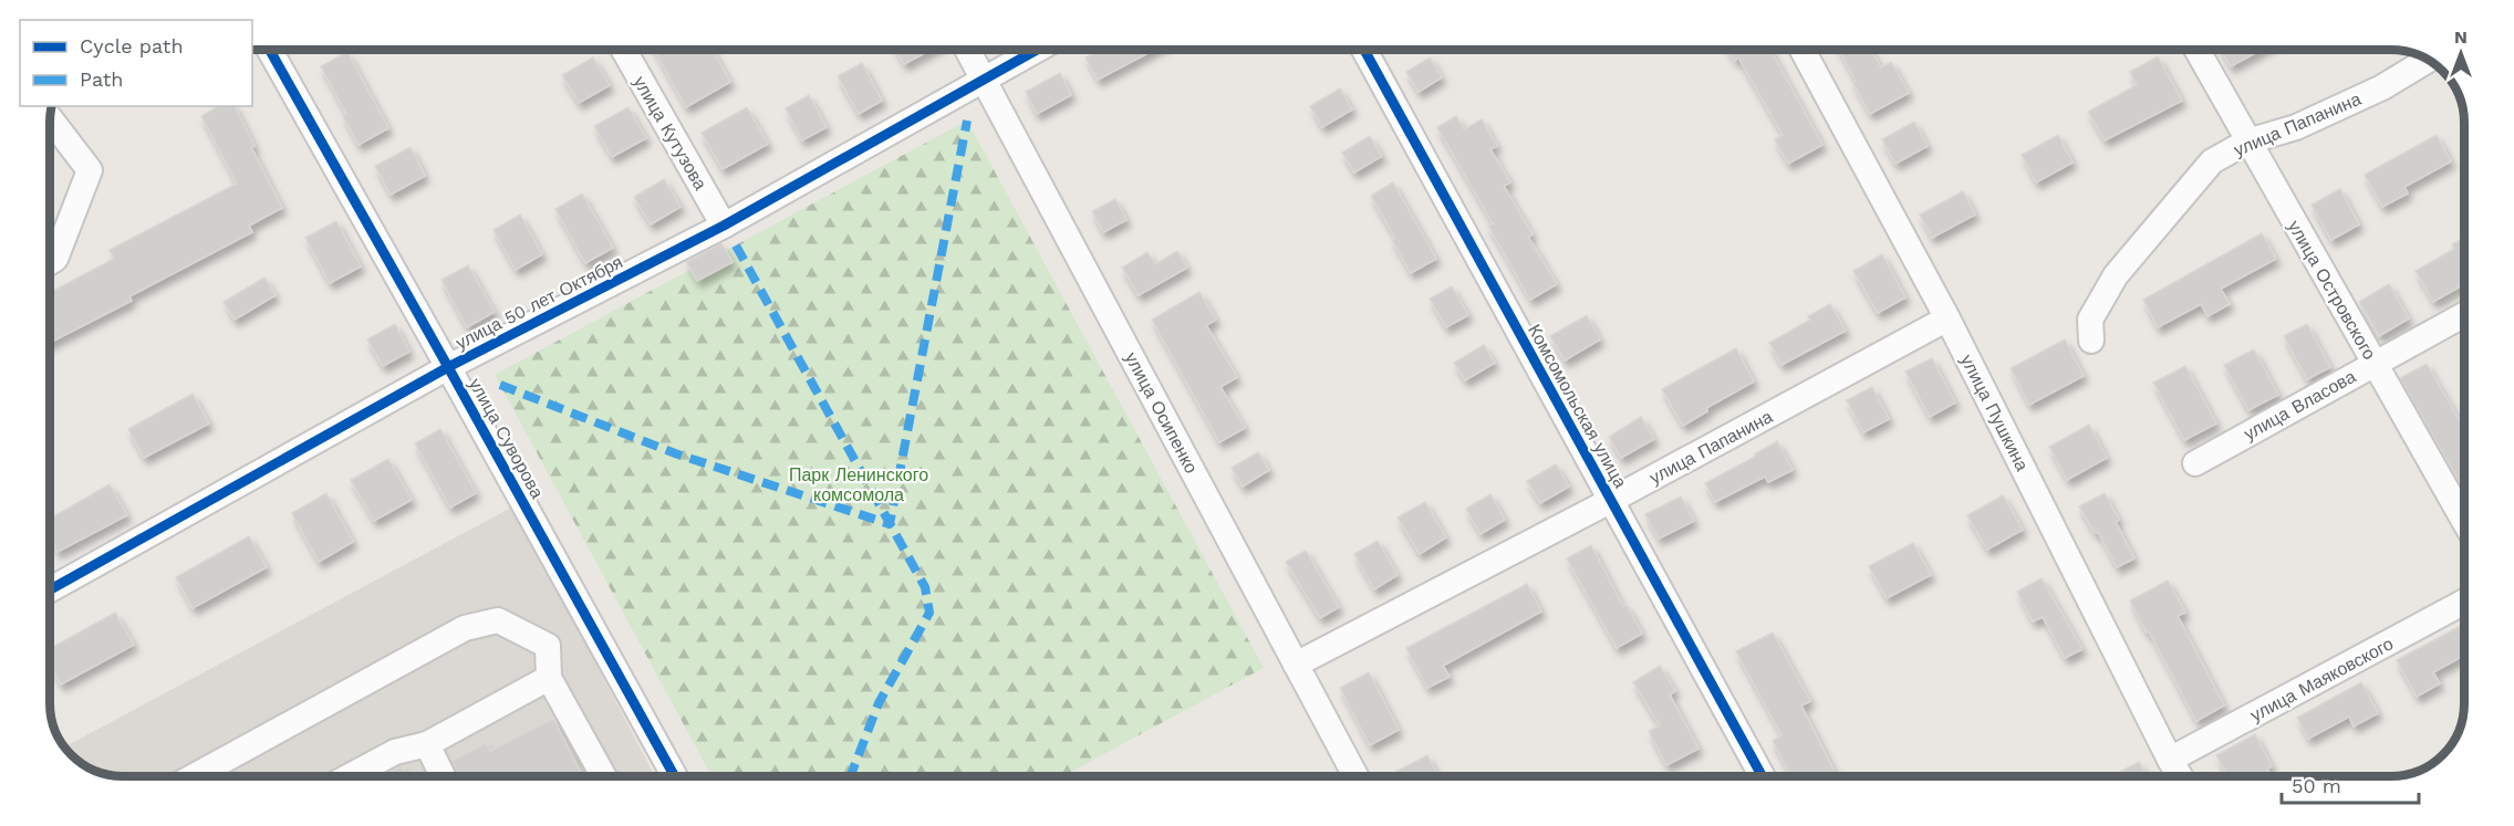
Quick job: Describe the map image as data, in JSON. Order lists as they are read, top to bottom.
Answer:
{
  "streets": {
    "street": [
      "улица Папанина",
      "улица Кутузова",
      "улица Островского",
      "улица 50 лет Октября",
      "улица Власова",
      "Комсомольская улица",
      "улица Осипенко",
      "улица Пушкина",
      "улица Суворова",
      "улица Маяковского"
    ]
  },
  "crossings": [
    ["улица Папанина", "улица Островского"],
    ["улица Папанина", "Комсомольская улица"],
    ["улица Папанина", "улица Осипенко"],
    ["улица Папанина", "улица Пушкина"],
    ["улица Кутузова", "улица 50 лет Октября"],
    ["улица Островского", "улица Власова"],
    ["улица 50 лет Октября", "улица Осипенко"],
    ["улица 50 лет Октября", "улица Суворова"],
    ["улица Пушкина", "улица Маяковского"]
  ],
  "parks": ["Парк Ленинского комсомола"],
  "legend": ["Cycle path", "Path"],
  "scale_bar": "50 m",
  "north": "top"
}
